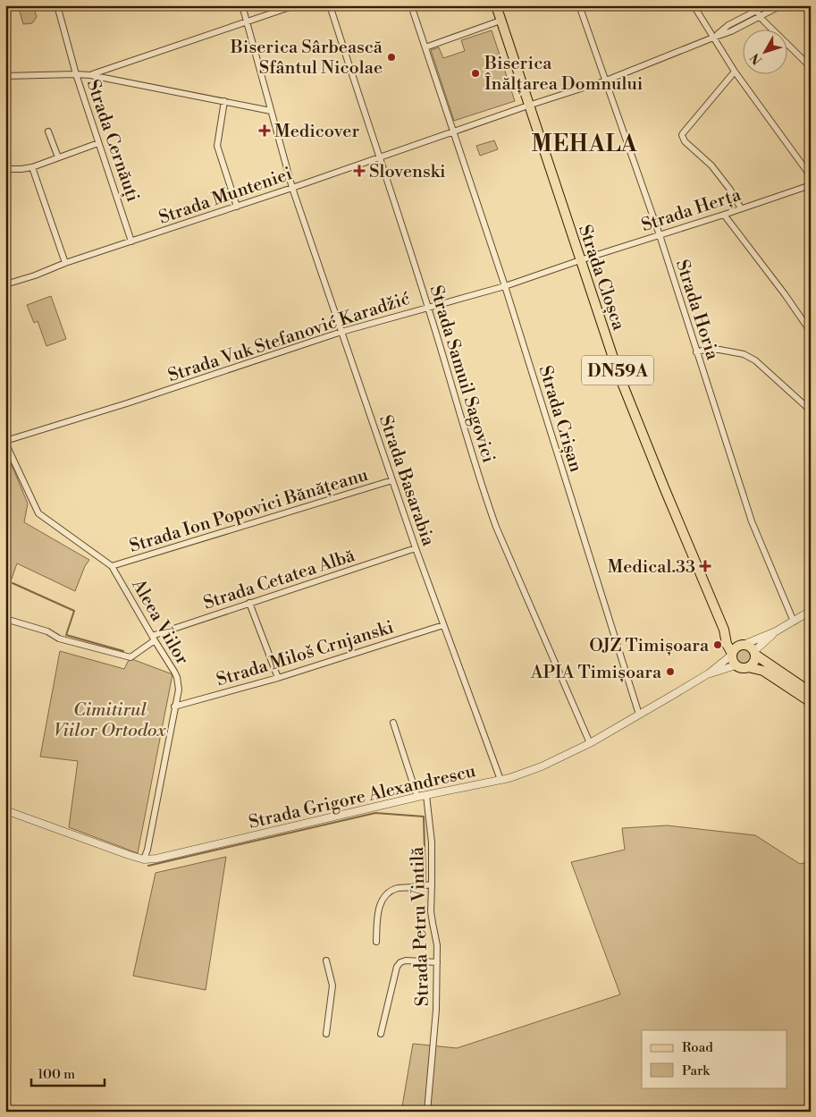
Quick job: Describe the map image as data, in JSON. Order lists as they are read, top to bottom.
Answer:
{
  "streets": {
    "main road": ["Strada Cloșca", "DN59A"],
    "street": [
      "Strada Cernăuți",
      "Strada Munteniei",
      "Strada Herța",
      "Strada Horia",
      "Strada Vuk Stefanović Karadžić",
      "Strada Samuil Sagovici",
      "Strada Crișan",
      "Strada Basarabia",
      "Strada Ion Popovici Bănățeanu",
      "Strada Cetatea Albă",
      "Aleea Viilor",
      "Strada Miloš Crnjanski",
      "Strada Grigore Alexandrescu",
      "Strada Petru Vintilă"
    ]
  },
  "crossings": [
    ["Strada Cernăuți", "Strada Munteniei"],
    ["Strada Munteniei", "Strada Cloșca"],
    ["Strada Munteniei", "Strada Horia"],
    ["Strada Munteniei", "Strada Samuil Sagovici"],
    ["Strada Munteniei", "Strada Crișan"],
    ["Strada Munteniei", "Strada Basarabia"],
    ["Strada Herța", "Strada Cloșca"],
    ["Strada Herța", "Strada Horia"],
    ["Strada Herța", "Strada Vuk Stefanović Karadžić"],
    ["Strada Cloșca", "Strada Vuk Stefanović Karadžić"],
    ["Strada Cloșca", "DN59A"],
    ["Strada Cloșca", "Strada Grigore Alexandrescu"],
    ["Strada Vuk Stefanović Karadžić", "Strada Samuil Sagovici"],
    ["Strada Vuk Stefanović Karadžić", "Strada Crișan"],
    ["Strada Vuk Stefanović Karadžić", "Strada Basarabia"],
    ["Strada Vuk Stefanović Karadžić", "Aleea Viilor"],
    ["DN59A", "Strada Grigore Alexandrescu"],
    ["Strada Samuil Sagovici", "Strada Grigore Alexandrescu"],
    ["Strada Crișan", "Strada Grigore Alexandrescu"],
    ["Strada Basarabia", "Strada Ion Popovici Bănățeanu"],
    ["Strada Basarabia", "Strada Cetatea Albă"],
    ["Strada Basarabia", "Strada Miloš Crnjanski"],
    ["Strada Basarabia", "Strada Grigore Alexandrescu"],
    ["Strada Ion Popovici Bănățeanu", "Aleea Viilor"],
    ["Strada Cetatea Albă", "Aleea Viilor"],
    ["Aleea Viilor", "Strada Miloš Crnjanski"],
    ["Aleea Viilor", "Strada Grigore Alexandrescu"],
    ["Strada Grigore Alexandrescu", "Strada Petru Vintilă"]
  ],
  "districts": ["MEHALA"],
  "parks": ["Cimitirul Viilor Ortodox"],
  "places": {
    "other": [
      "Biserica Sârbească Sfântul Nicolae",
      "Biserica Înălțarea Domnului",
      "OJZ Timișoara",
      "APIA Timișoara"
    ],
    "health": ["Medicover", "Slovenski", "Medical.33"]
  },
  "legend": ["Road", "Park"],
  "scale_bar": "100 m",
  "north": "bottom left"
}
